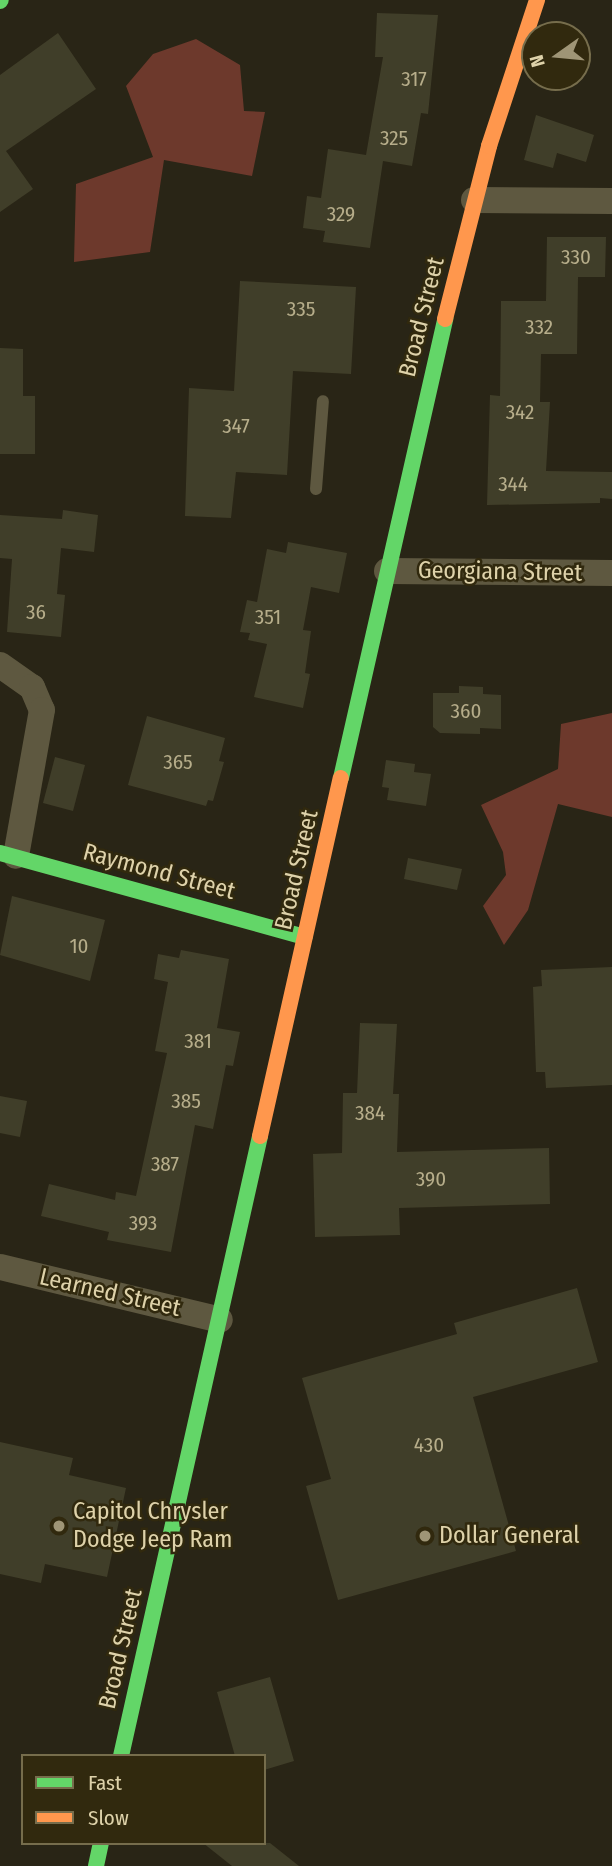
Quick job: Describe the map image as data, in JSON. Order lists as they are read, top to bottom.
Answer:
{
  "streets": {
    "main road": ["Broad Street", "Raymond Street"],
    "street": ["Georgiana Street", "Learned Street"]
  },
  "crossings": [
    ["Broad Street", "Georgiana Street"],
    ["Broad Street", "Raymond Street"],
    ["Broad Street", "Learned Street"]
  ],
  "places": ["Capitol Chrysler Dodge Jeep Ram", "Dollar General"],
  "house_numbers": [
    "317",
    "325",
    "329",
    "330",
    "335",
    "332",
    "342",
    "347",
    "344",
    "36",
    "351",
    "360",
    "365",
    "10",
    "381",
    "385",
    "384",
    "387",
    "390",
    "393",
    "430"
  ],
  "legend": ["Fast", "Slow"],
  "north": "left"
}
